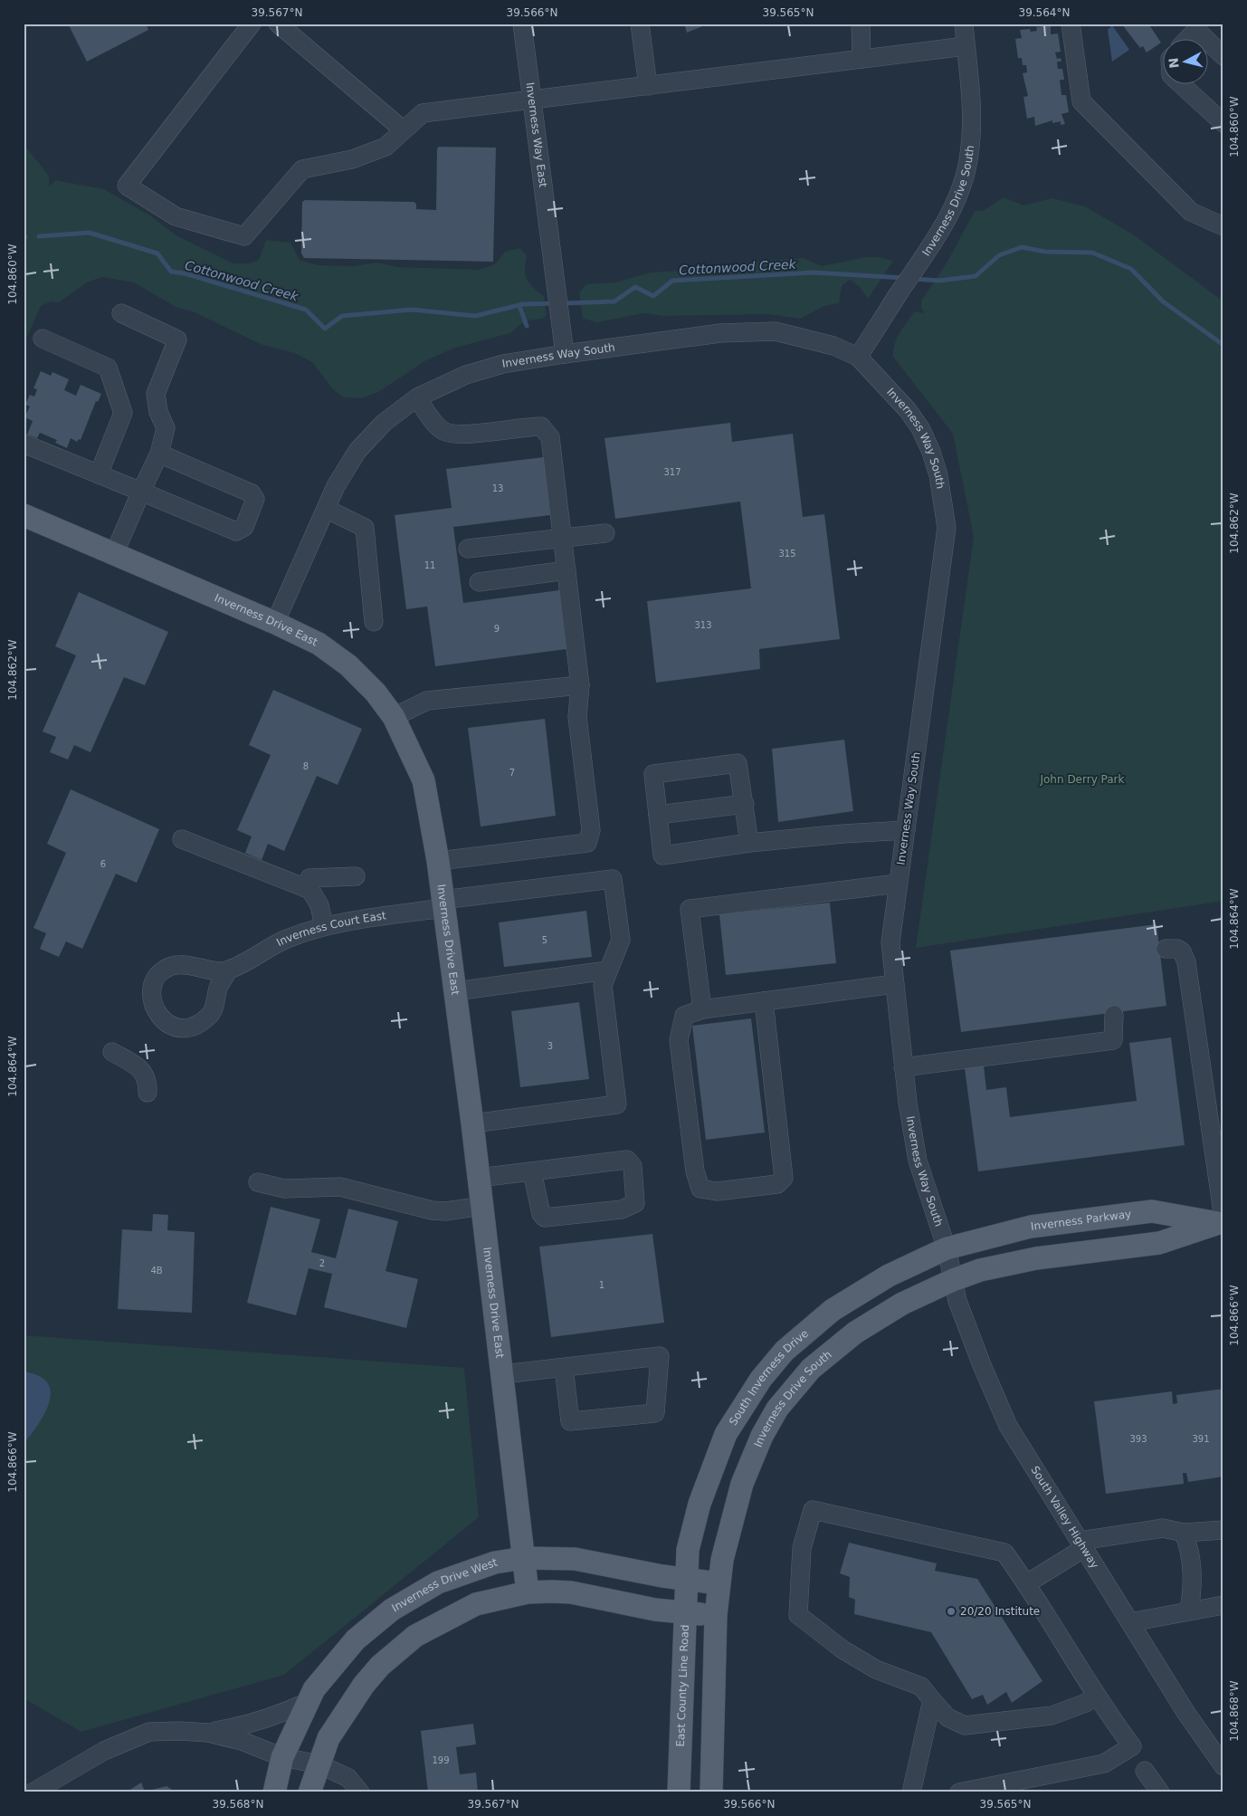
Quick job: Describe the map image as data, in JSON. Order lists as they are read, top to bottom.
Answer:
{
  "streets": {
    "main road": [
      "Inverness Drive South",
      "Inverness Drive East",
      "Inverness Parkway",
      "South Inverness Drive",
      "Inverness Drive West",
      "East County Line Road"
    ],
    "street": [
      "Inverness Way East",
      "Inverness Way South",
      "Inverness Court East",
      "South Valley Highway"
    ]
  },
  "crossings": [
    ["Inverness Way East", "Inverness Way South"],
    ["Inverness Drive South", "Inverness Way South"],
    ["Inverness Drive South", "South Valley Highway"],
    ["Inverness Drive South", "Inverness Drive West"],
    ["Inverness Way South", "Inverness Drive East"],
    ["Inverness Way South", "Inverness Parkway"],
    ["Inverness Way South", "South Inverness Drive"],
    ["Inverness Way South", "South Valley Highway"],
    ["Inverness Drive East", "Inverness Court East"],
    ["Inverness Drive East", "Inverness Drive West"],
    ["Inverness Parkway", "South Inverness Drive"],
    ["Inverness Parkway", "South Valley Highway"],
    ["South Inverness Drive", "South Valley Highway"],
    ["South Inverness Drive", "Inverness Drive West"],
    ["South Inverness Drive", "East County Line Road"],
    ["Inverness Drive West", "East County Line Road"]
  ],
  "water": ["Cottonwood Creek"],
  "parks": ["John Derry Park"],
  "places": ["20/20 Institute"],
  "house_numbers": [
    "317",
    "13",
    "315",
    "11",
    "313",
    "9",
    "8",
    "7",
    "6",
    "5",
    "3",
    "2",
    "4B",
    "1",
    "393",
    "391",
    "199"
  ],
  "north": "left",
  "coordinates": [
    "39.567°N",
    "39.566°N",
    "39.565°N",
    "39.564°N",
    "104.860°W",
    "104.862°W",
    "104.864°W",
    "104.866°W",
    "104.868°W",
    "39.568°N"
  ]
}
